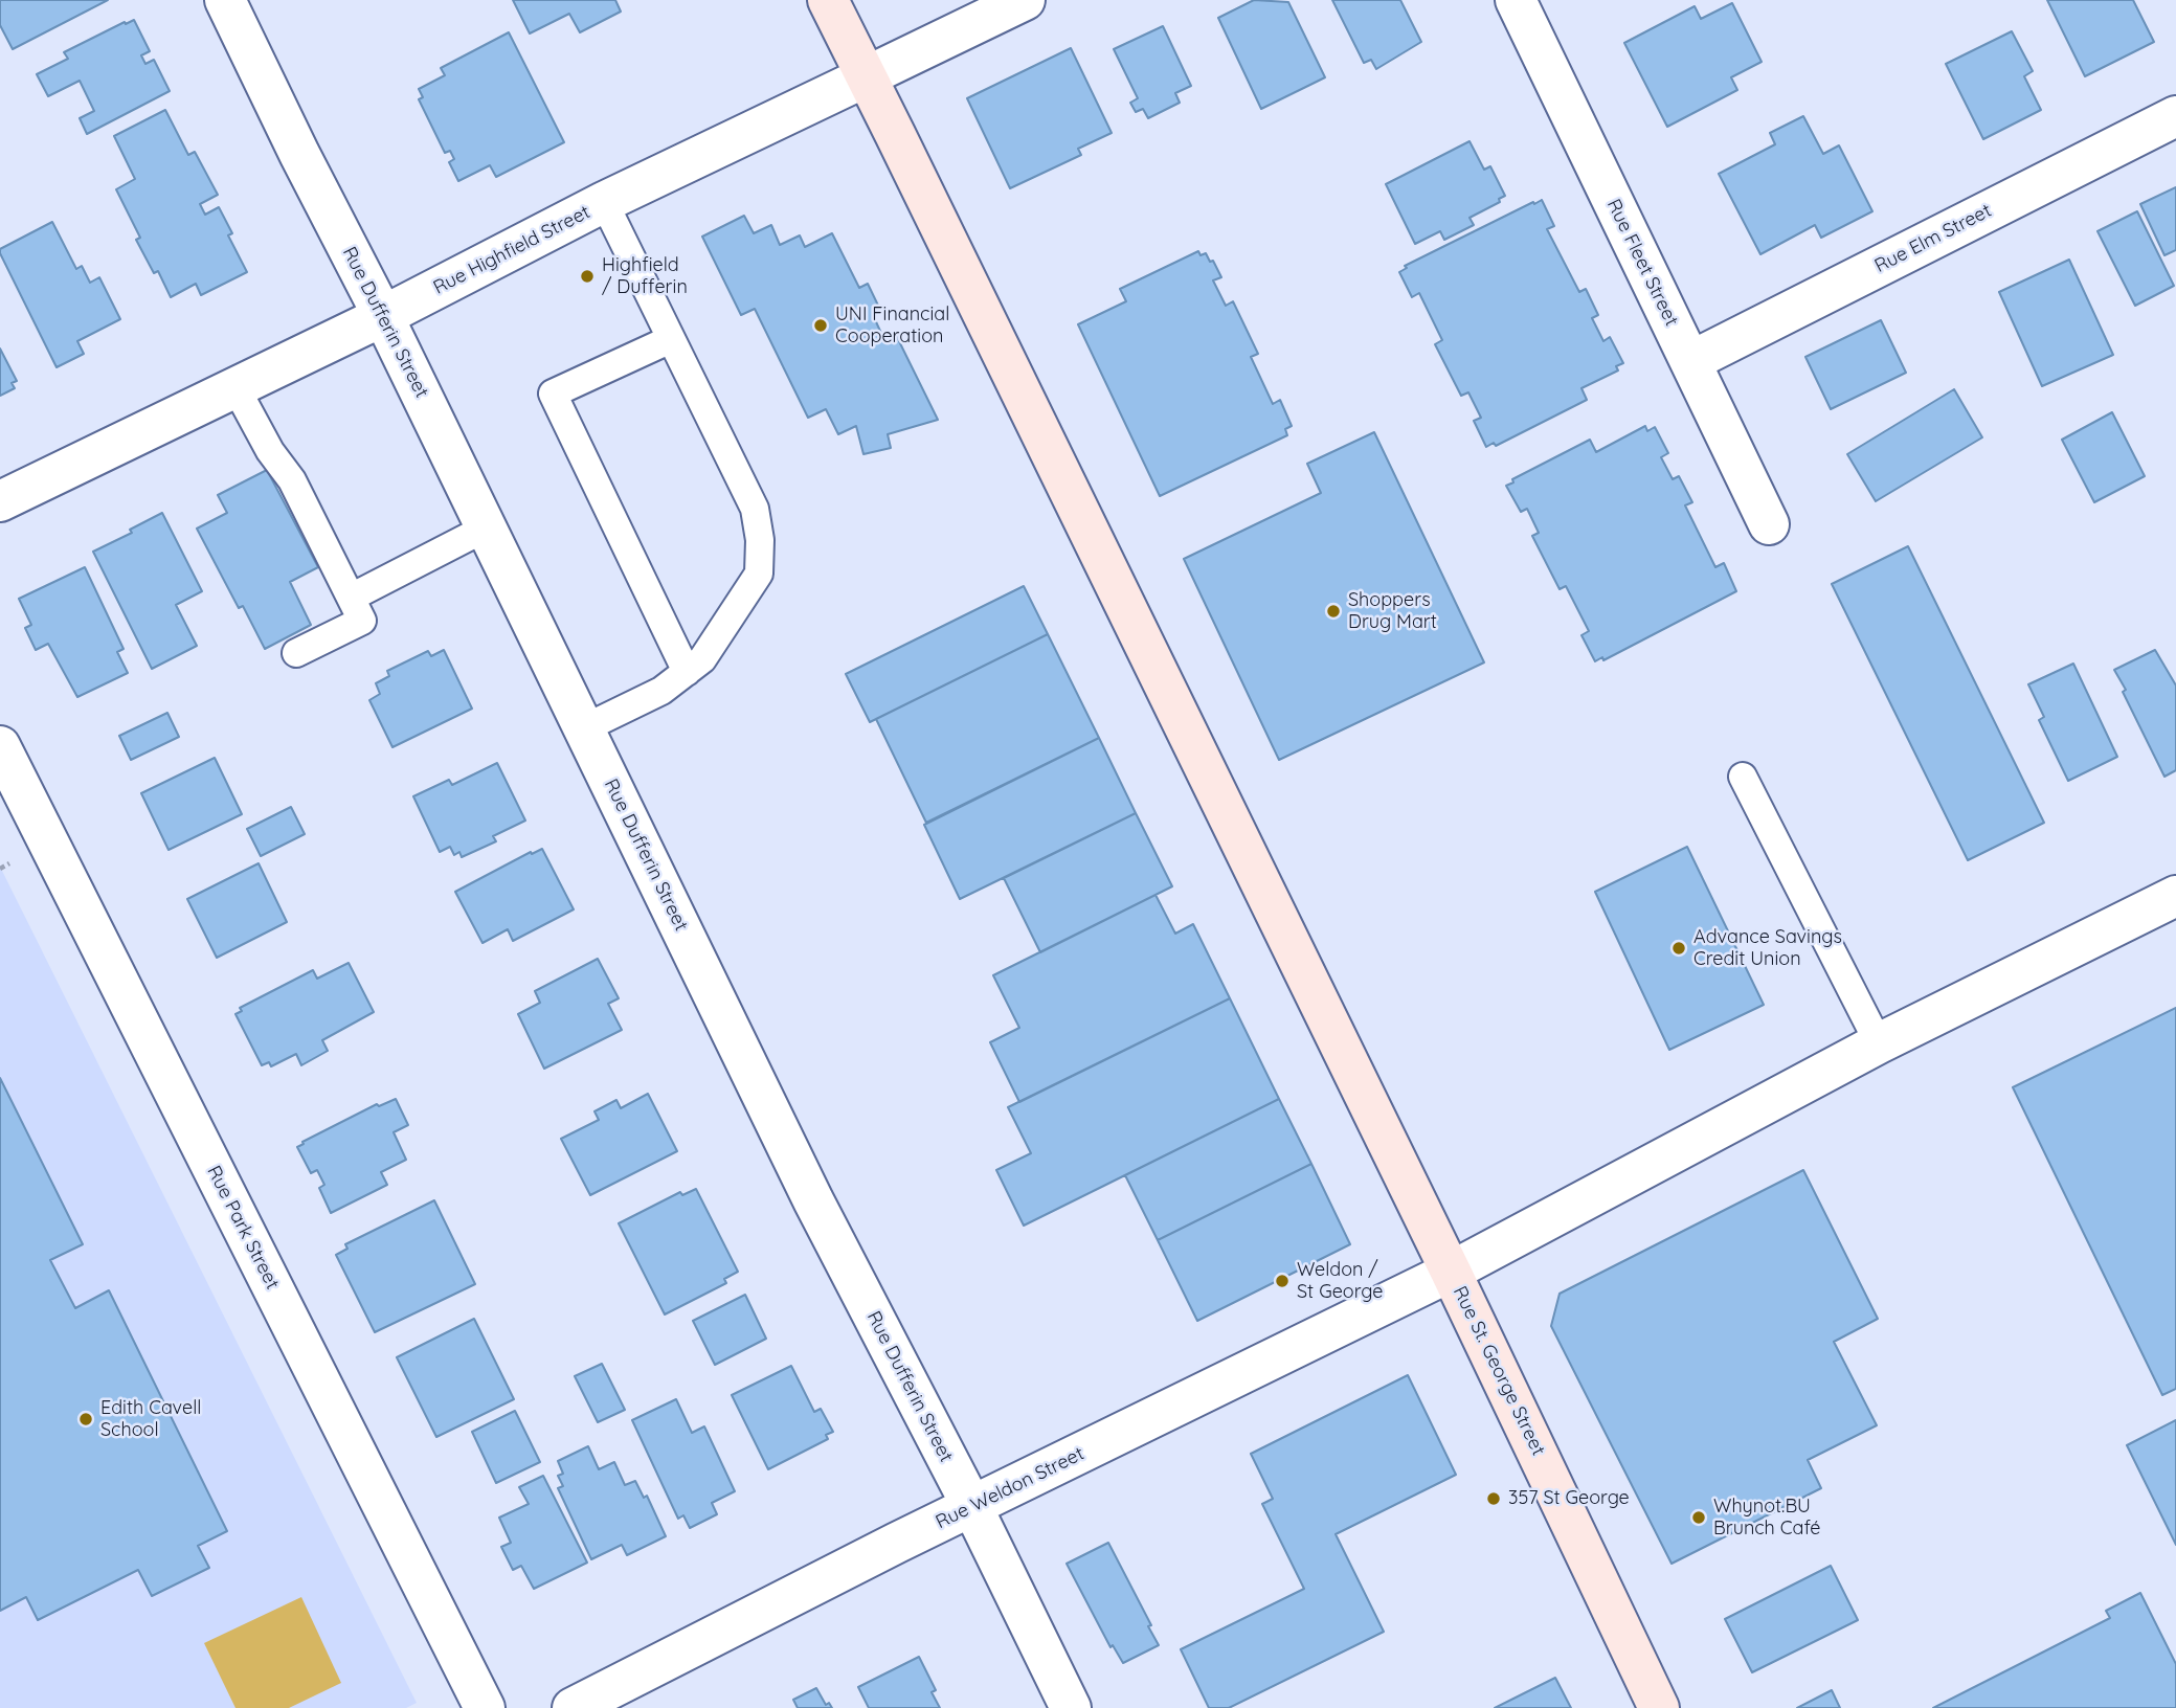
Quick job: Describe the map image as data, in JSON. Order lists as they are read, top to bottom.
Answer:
{
  "streets": {
    "main road": ["Rue St. George Street"],
    "street": [
      "Rue Elm Street",
      "Rue Highfield Street",
      "Rue Fleet Street",
      "Rue Dufferin Street",
      "Rue Park Street",
      "Rue Weldon Street"
    ]
  },
  "crossings": [
    ["Rue Elm Street", "Rue Fleet Street"],
    ["Rue Highfield Street", "Rue Dufferin Street"],
    ["Rue Highfield Street", "Rue St. George Street"],
    ["Rue Dufferin Street", "Rue Weldon Street"],
    ["Rue St. George Street", "Rue Weldon Street"]
  ],
  "places": [
    "Highfield / Dufferin",
    "UNI Financial Cooperation",
    "Shoppers Drug Mart",
    "Advance Savings Credit Union",
    "Weldon / St George",
    "Edith Cavell School",
    "357 St George",
    "Whynot.BU Brunch Café"
  ]
}
